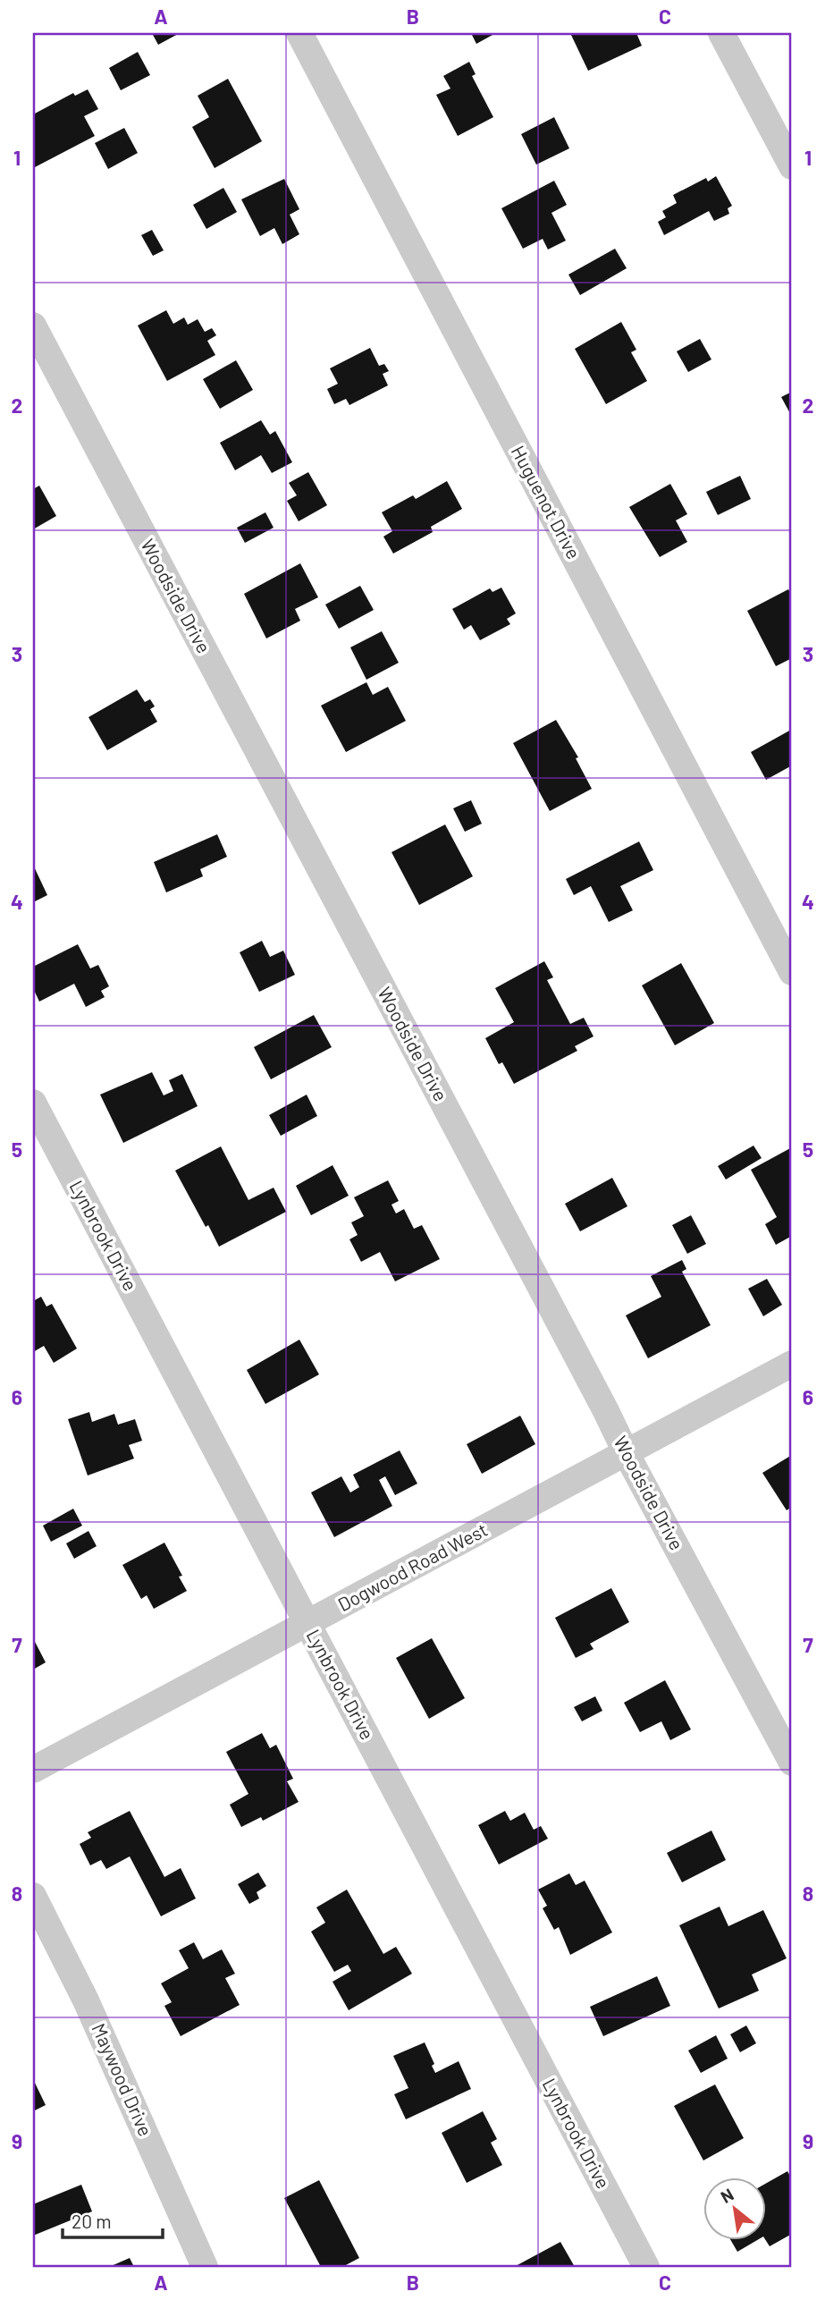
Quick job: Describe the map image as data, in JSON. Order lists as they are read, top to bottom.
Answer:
{
  "streets": {
    "street": [
      "Huguenot Drive",
      "Woodside Drive",
      "Lynbrook Drive",
      "Dogwood Road West",
      "Maywood Drive"
    ]
  },
  "crossings": [
    ["Woodside Drive", "Dogwood Road West"],
    ["Lynbrook Drive", "Dogwood Road West"]
  ],
  "scale_bar": "20 m",
  "north": "top left",
  "grid": {
    "columns": ["A", "B", "C"],
    "rows": [
      "1",
      "2",
      "3",
      "4",
      "5",
      "6",
      "7",
      "8",
      "9"
    ]
  }
}
